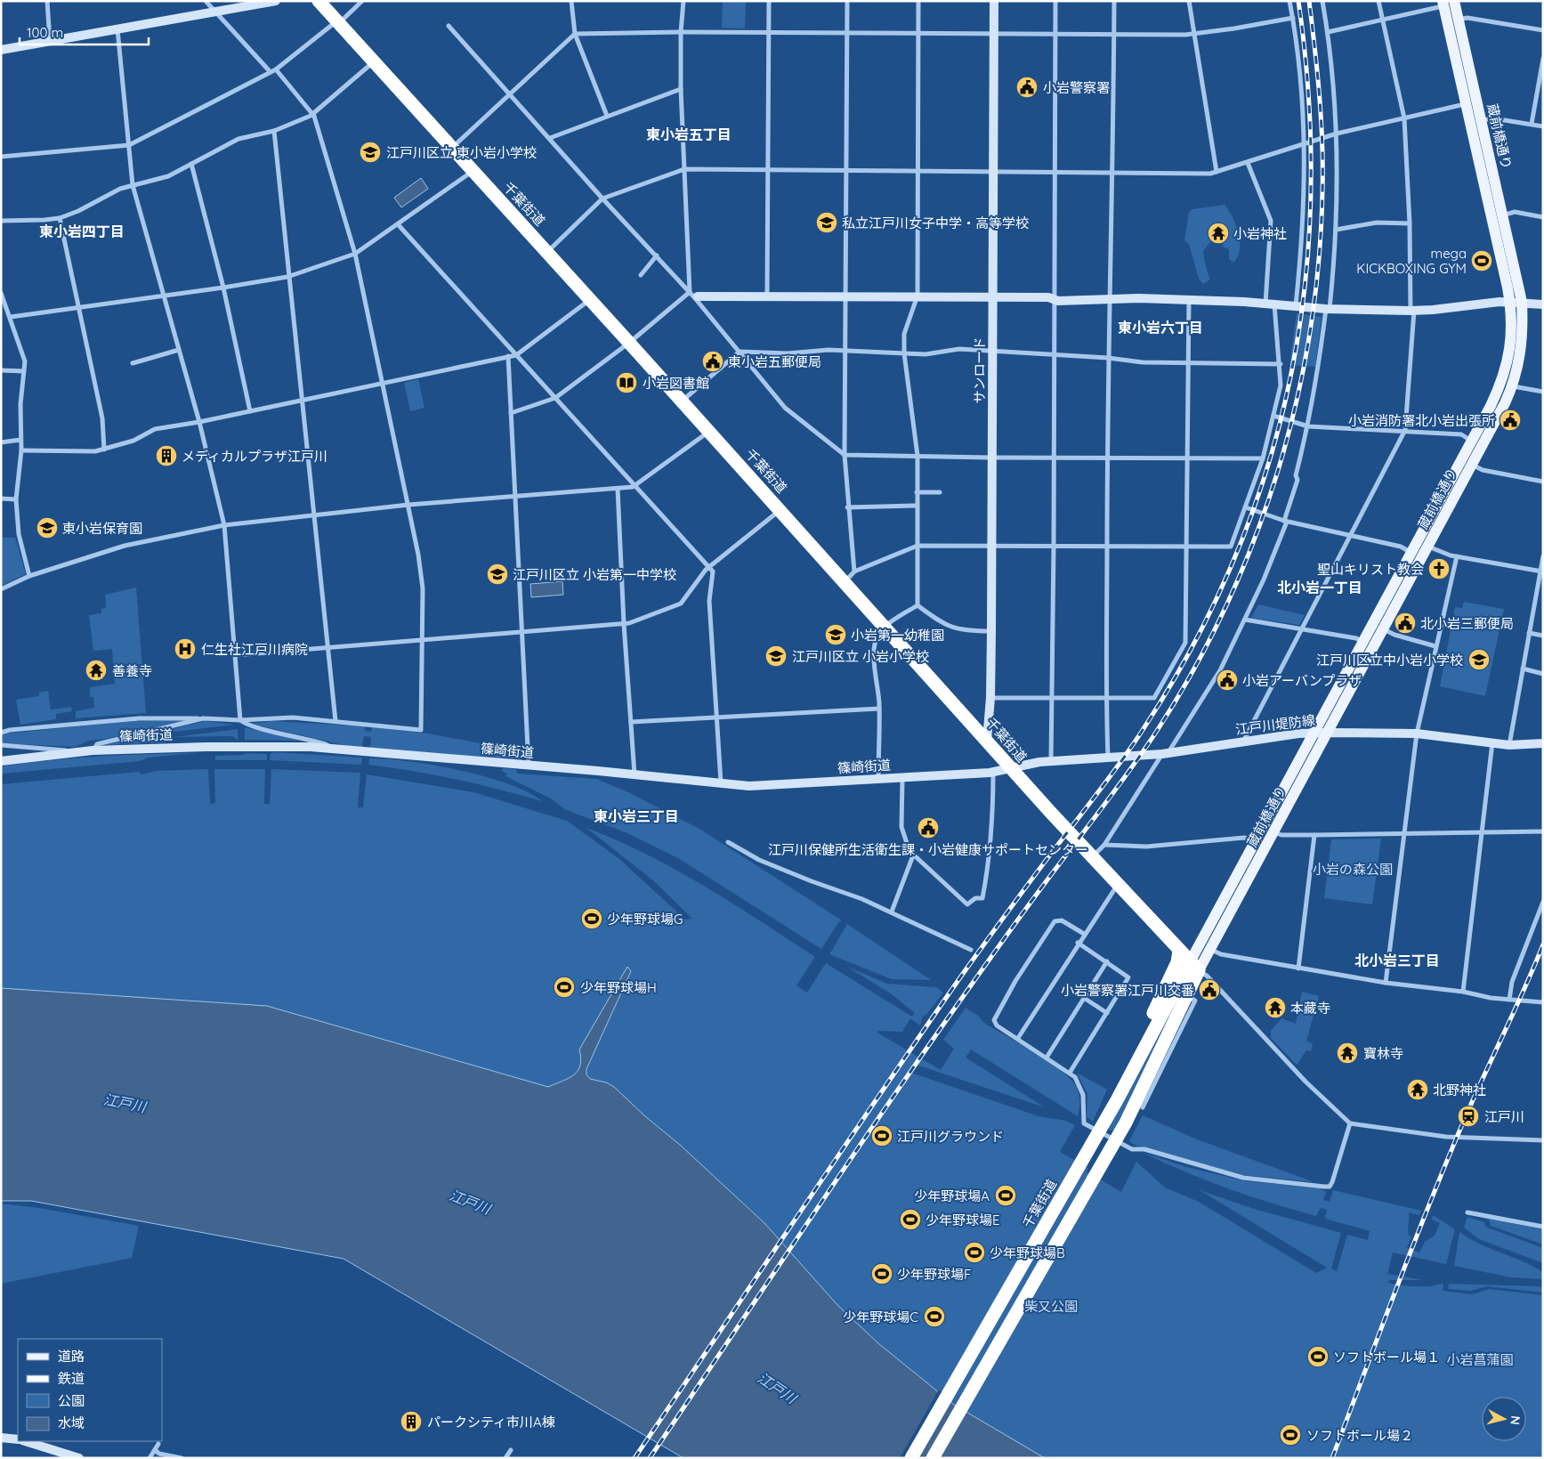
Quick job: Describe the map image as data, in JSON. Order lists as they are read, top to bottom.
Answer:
{
  "streets": {
    "highway": ["千葉街道"],
    "main road": [
      "蔵前橋通り",
      "サンロード",
      "江戸川堤防線",
      "篠崎街道"
    ]
  },
  "crossings": [
    ["蔵前橋通り", "千葉街道"],
    ["蔵前橋通り", "江戸川堤防線"],
    ["千葉街道", "サンロード"],
    ["千葉街道", "江戸川堤防線"],
    ["千葉街道", "篠崎街道"],
    ["江戸川堤防線", "篠崎街道"]
  ],
  "districts": [
    "東小岩五丁目",
    "東小岩四丁目",
    "東小岩六丁目",
    "北小岩一丁目",
    "東小岩三丁目",
    "北小岩三丁目"
  ],
  "water": ["江戸川"],
  "parks": ["小岩の森公園", "柴又公園", "小岩菖蒲園"],
  "places": {
    "public building": [
      "小岩警察署",
      "東小岩五郵便局",
      "小岩消防署北小岩出張所",
      "北小岩三郵便局",
      "小岩アーバンプラザ",
      "江戸川保健所生活衛生課・小岩健康サポートセンター",
      "小岩警察署江戸川交番"
    ],
    "school or university": [
      "江戸川区立 東小岩小学校",
      "私立江戸川女子中学・高等学校",
      "東小岩保育園",
      "江戸川区立 小岩第一中学校",
      "小岩第一幼稚園",
      "江戸川区立 小岩小学校",
      "江戸川区立中小岩小学校"
    ],
    "temple": [
      "小岩神社",
      "善養寺",
      "本藏寺",
      "寶林寺",
      "北野神社"
    ],
    "sports": [
      "mega KICKBOXING GYM",
      "少年野球場G",
      "少年野球場H",
      "江戸川グラウンド",
      "少年野球場A",
      "少年野球場E",
      "少年野球場B",
      "少年野球場F",
      "少年野球場C",
      "ソフトボール場１",
      "ソフトボール場２"
    ],
    "library": ["小岩図書館"],
    "building": ["メディカルプラザ江戸川", "パークシティ市川A棟"],
    "church": ["聖山キリスト教会"],
    "hospital": ["仁生社江戸川病院"],
    "station": ["江戸川"]
  },
  "legend": [
    "道路",
    "鉄道",
    "公園",
    "水域"
  ],
  "scale_bar": "100 m",
  "north": "right"
}
